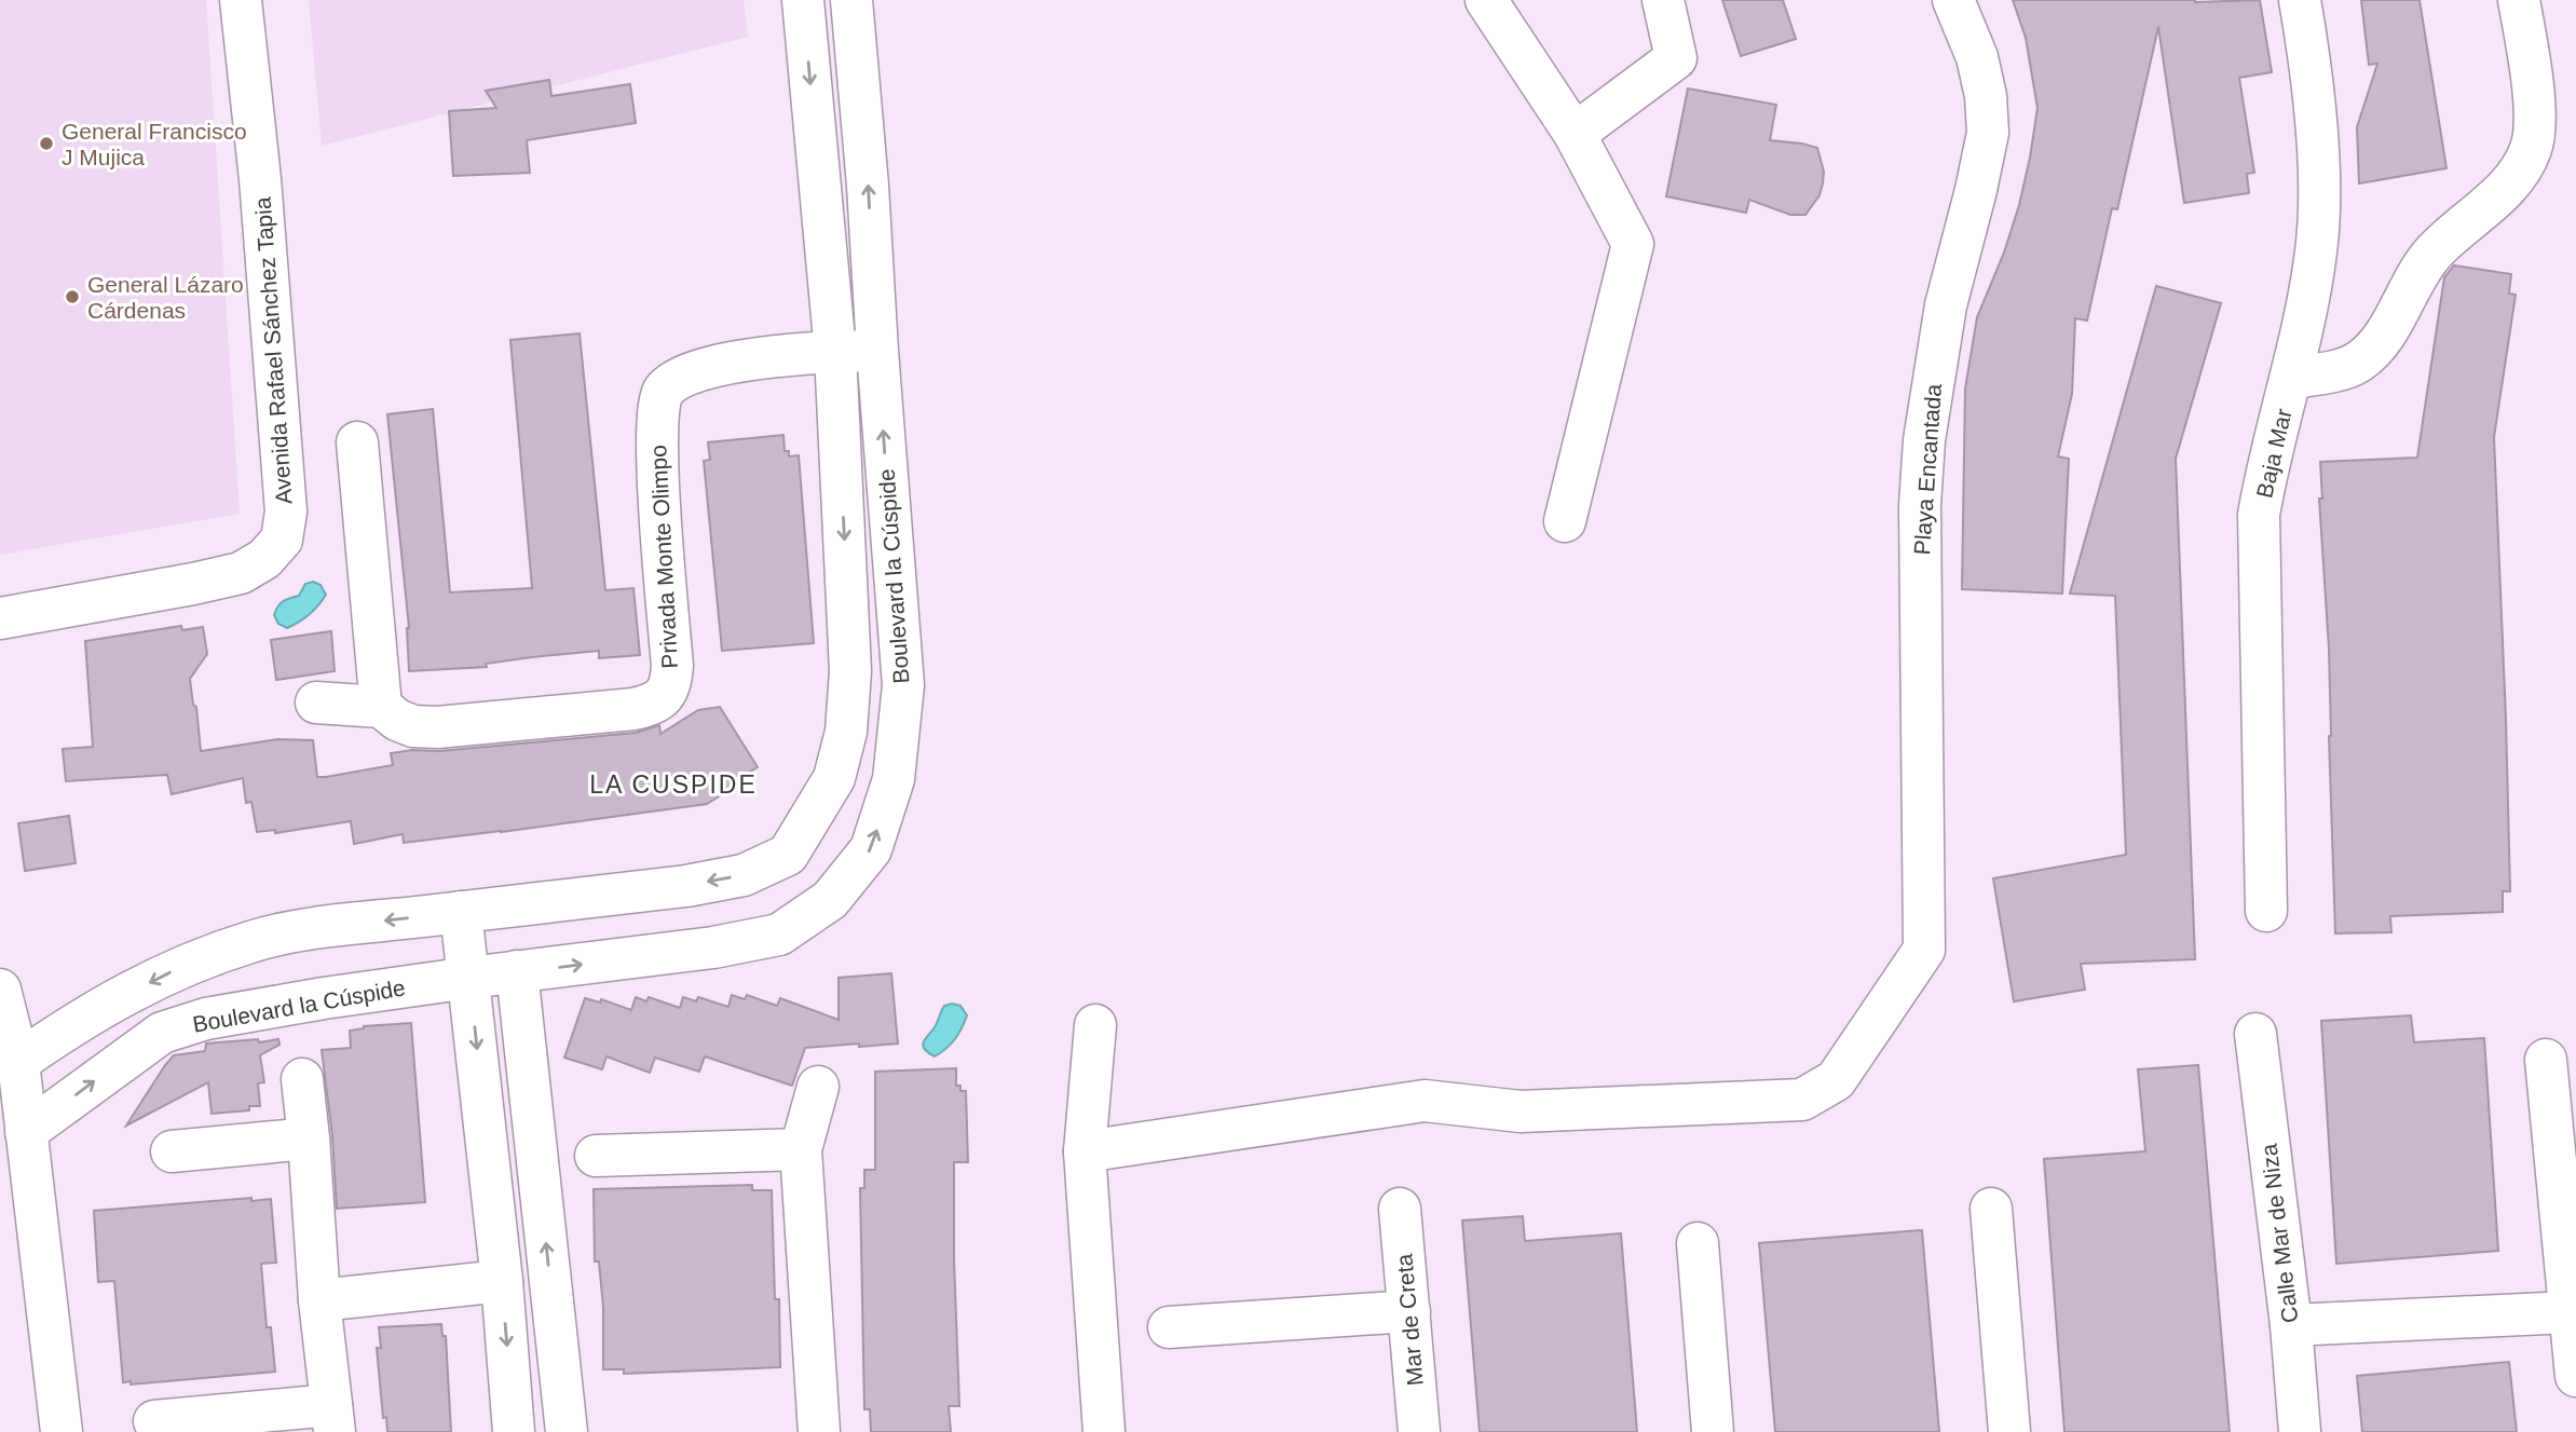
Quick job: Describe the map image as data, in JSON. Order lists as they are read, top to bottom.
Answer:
{
  "streets": {
    "street": [
      "Avenida Rafael Sánchez Tapia",
      "Baja Mar",
      "Playa Encantada",
      "Privada Monte Olimpo",
      "Boulevard la Cúspide",
      "Calle Mar de Niza",
      "Mar de Creta"
    ]
  },
  "crossings": [
    ["Privada Monte Olimpo", "Boulevard la Cúspide"]
  ],
  "districts": ["LA CUSPIDE"],
  "places": ["General Francisco J Mujica", "General Lázaro Cárdenas"]
}
